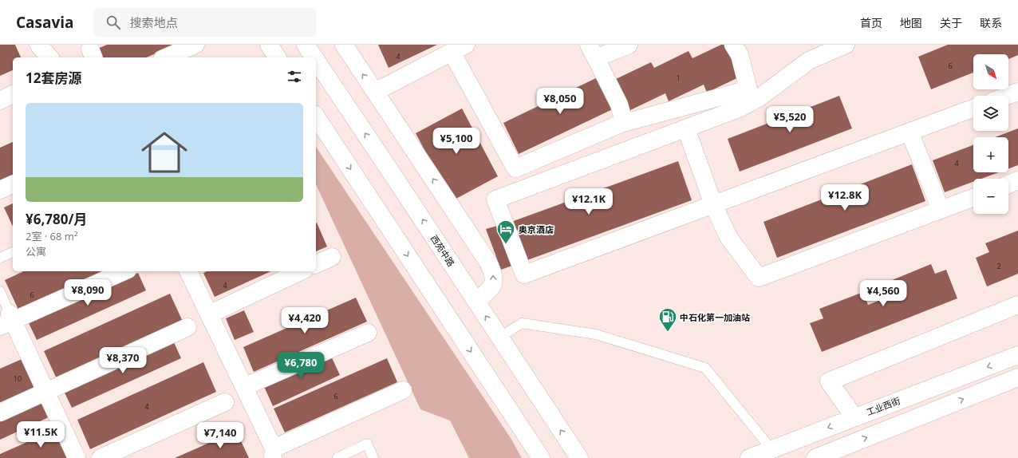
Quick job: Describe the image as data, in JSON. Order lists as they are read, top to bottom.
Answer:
{
  "streets": {
    "street": ["西苑中路", "工业西街"]
  },
  "places": {
    "hotel": ["奥京酒店"],
    "fuel station": ["中石化第一加油站"]
  },
  "house_numbers": [
    "4",
    "6",
    "1",
    "4",
    "2",
    "4",
    "6",
    "10",
    "6",
    "4"
  ],
  "north": "bottom right",
  "page": {
    "header": "Casavia",
    "search": "搜索地点",
    "nav": [
      "首页",
      "地图",
      "关于",
      "联系"
    ],
    "map_buttons": ["+", "−"],
    "heading": "12套房源",
    "price": [
      "¥8,050",
      "¥5,520",
      "¥5,100",
      "¥12.8K",
      "¥12.1K",
      "¥8,090",
      "¥4,560",
      "¥4,420",
      "¥8,370",
      "¥6,780",
      "¥11.5K",
      "¥7,140"
    ],
    "list": [
      {
        "name": "¥6,780/月",
        "note": "2室 · 68 m² · 公寓"
      }
    ]
  }
}
